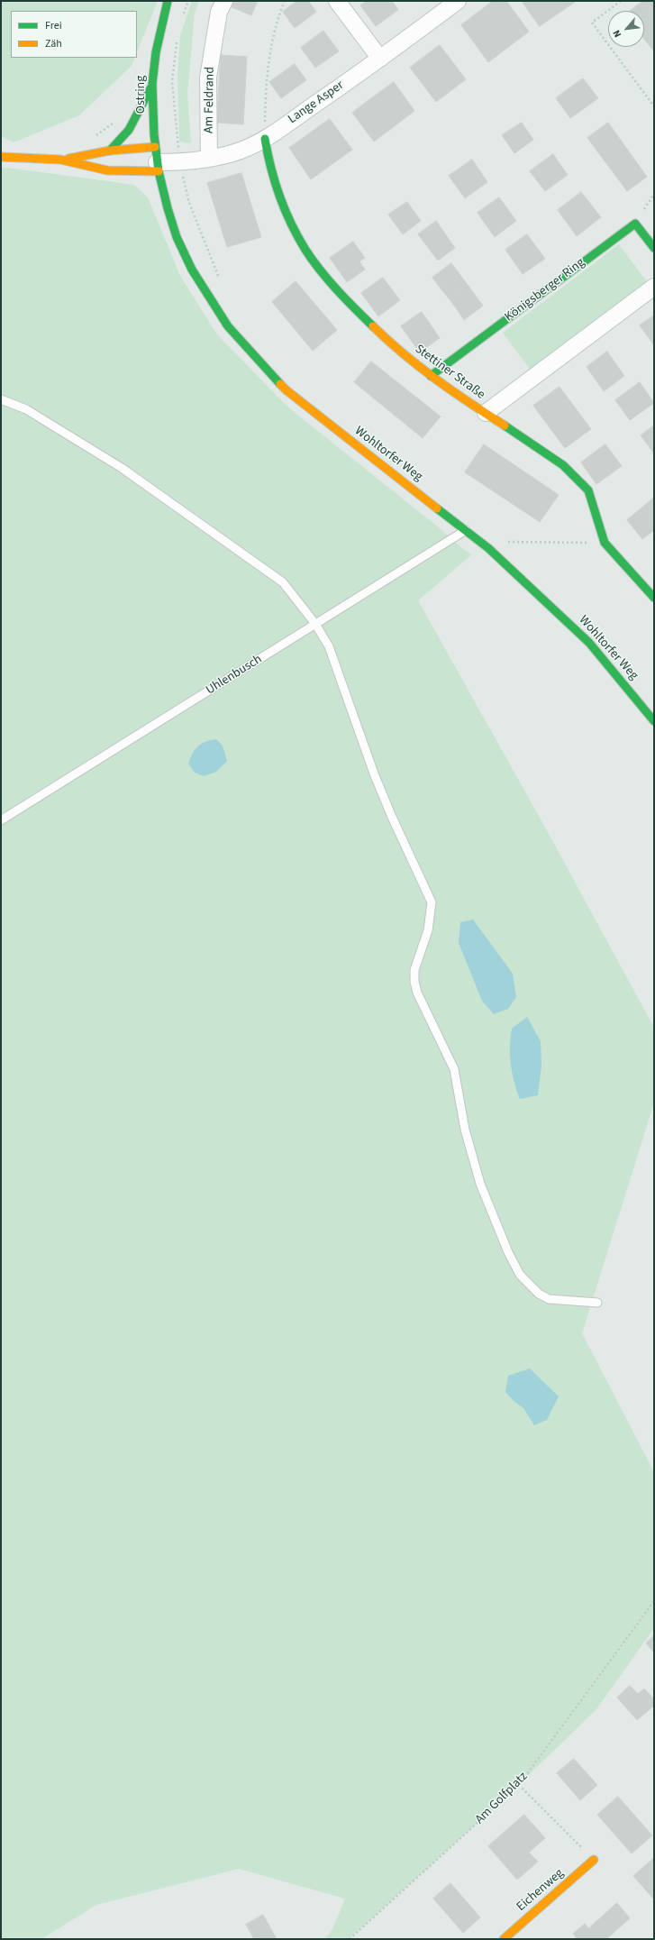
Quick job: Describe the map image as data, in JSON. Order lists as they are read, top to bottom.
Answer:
{
  "streets": {
    "street": [
      "Ostring",
      "Am Feldrand",
      "Lange Asper",
      "Königsberger Ring",
      "Stettiner Straße",
      "Wohltorfer Weg",
      "Eichenweg"
    ],
    "lane": ["Uhlenbusch"],
    "path": ["Am Golfplatz"]
  },
  "crossings": [
    ["Ostring", "Lange Asper"],
    ["Ostring", "Wohltorfer Weg"],
    ["Am Feldrand", "Lange Asper"],
    ["Lange Asper", "Stettiner Straße"],
    ["Lange Asper", "Wohltorfer Weg"],
    ["Königsberger Ring", "Stettiner Straße"],
    ["Wohltorfer Weg", "Uhlenbusch"]
  ],
  "legend": ["Frei", "Zäh"],
  "north": "bottom left"
}
